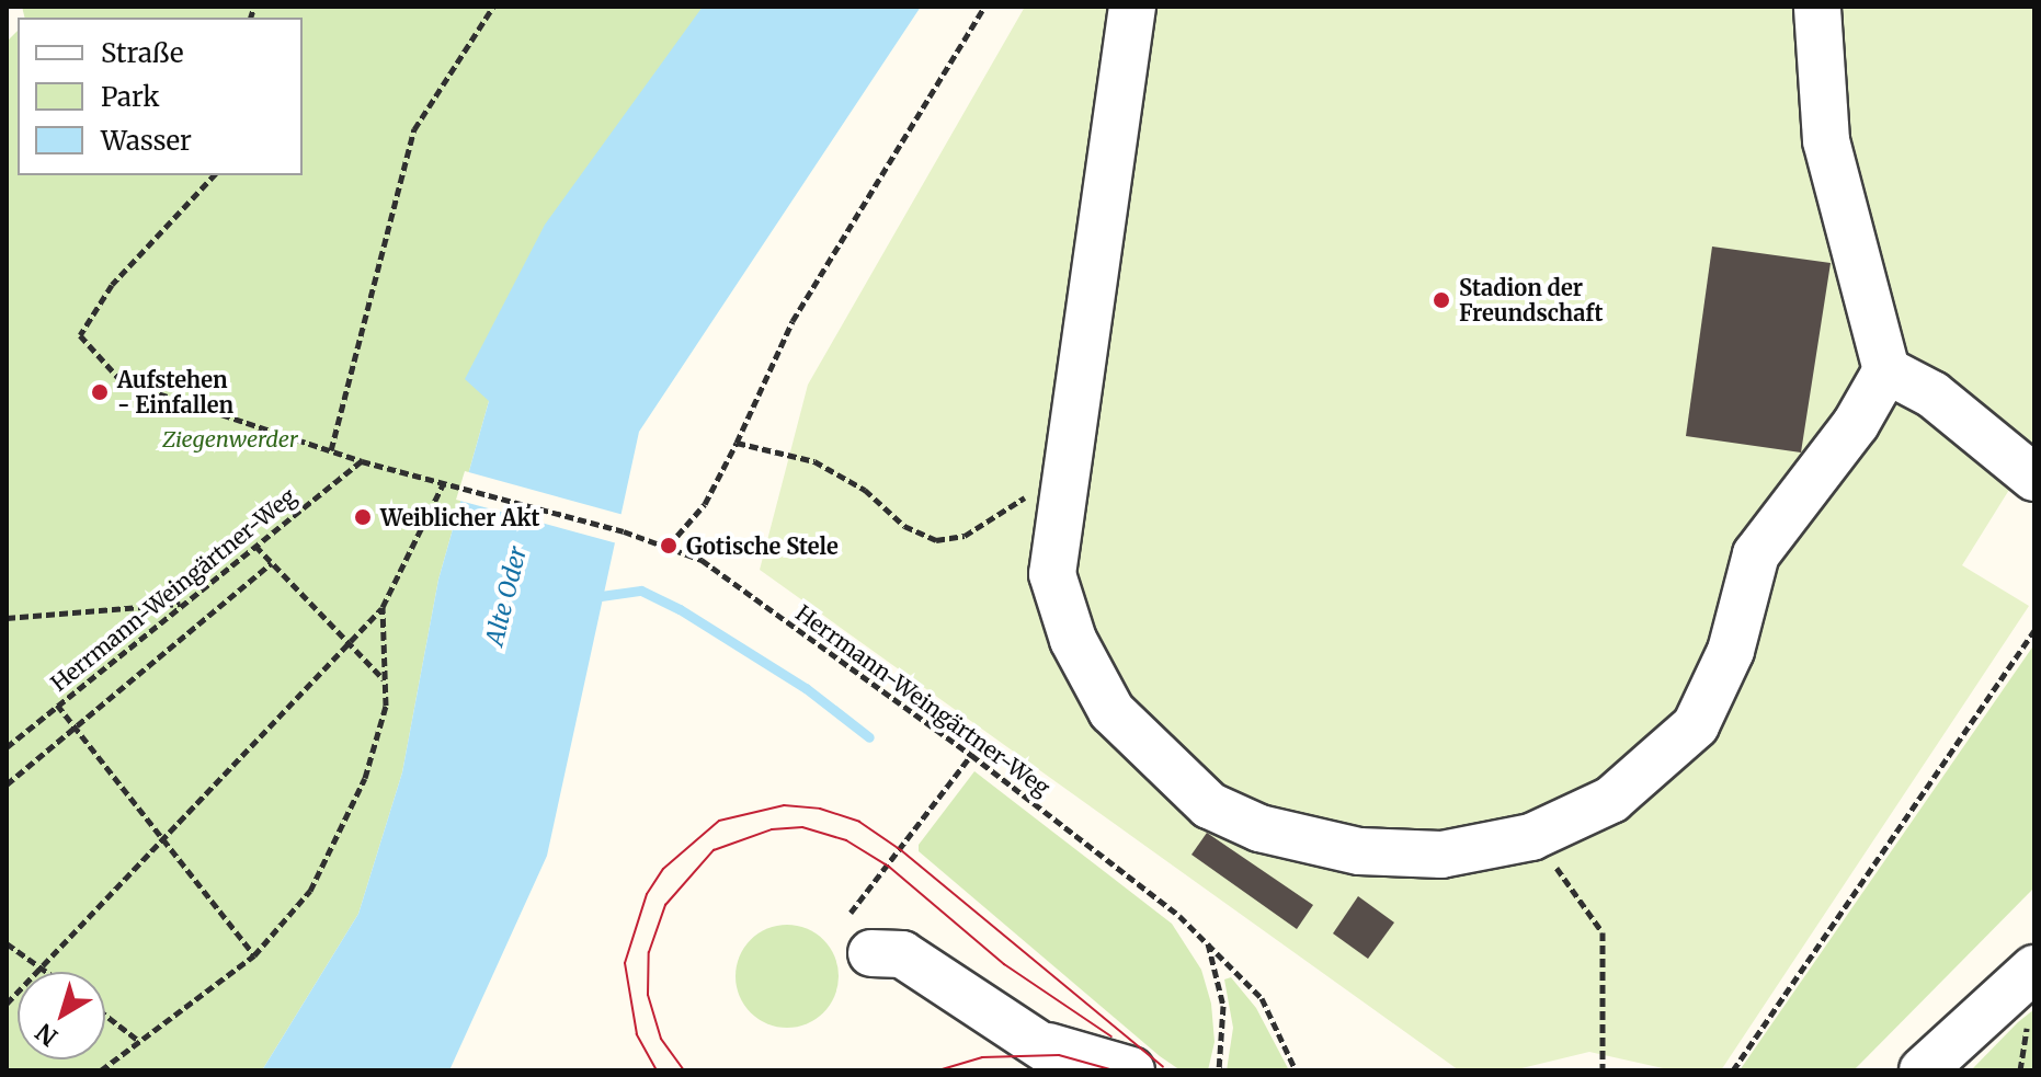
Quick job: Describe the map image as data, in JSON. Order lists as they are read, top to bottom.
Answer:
{
  "streets": {
    "path": ["Herrmann-Weingärtner-Weg"]
  },
  "water": ["Alte Oder"],
  "parks": ["Ziegenwerder"],
  "places": [
    "Stadion der Freundschaft",
    "Aufstehen - Einfallen",
    "Weiblicher Akt",
    "Gotische Stele"
  ],
  "legend": ["Straße", "Park", "Wasser"],
  "north": "bottom left"
}
